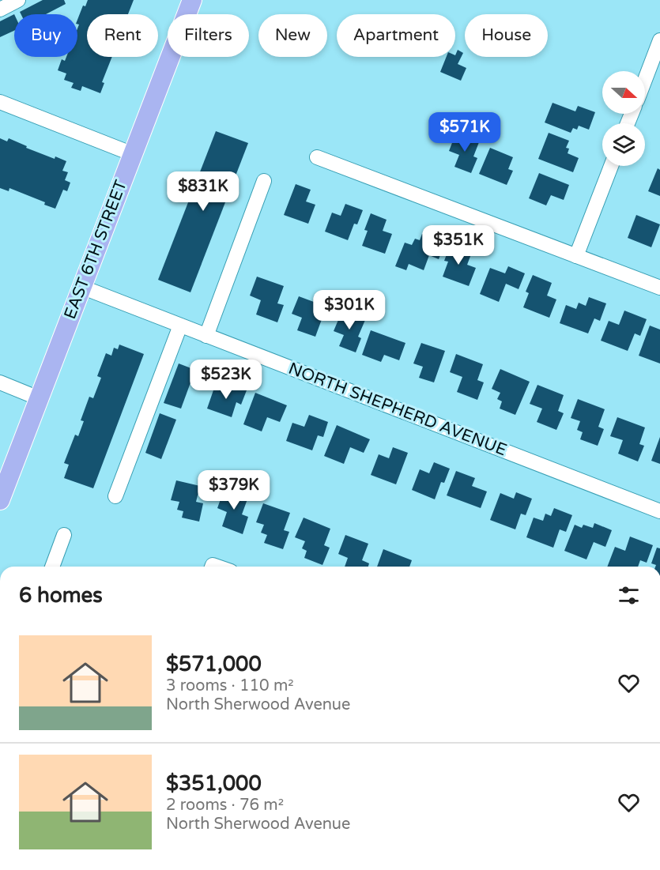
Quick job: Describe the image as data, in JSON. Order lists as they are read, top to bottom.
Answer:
{
  "streets": {
    "main road": ["EAST 6TH STREET"],
    "street": ["NORTH SHEPHERD AVENUE"]
  },
  "crossings": [
    ["EAST 6TH STREET", "NORTH SHEPHERD AVENUE"]
  ],
  "north": "right",
  "page": {
    "chip": [
      "Buy",
      "Rent",
      "Filters",
      "New",
      "Apartment",
      "House"
    ],
    "price": [
      "$571K",
      "$831K",
      "$351K",
      "$301K",
      "$523K",
      "$379K"
    ],
    "heading": "6 homes",
    "list": [
      {
        "name": "$571,000",
        "note": "3 rooms · 110 m² · North Sherwood Avenue"
      },
      {
        "name": "$351,000",
        "note": "2 rooms · 76 m² · North Sherwood Avenue"
      }
    ]
  }
}
